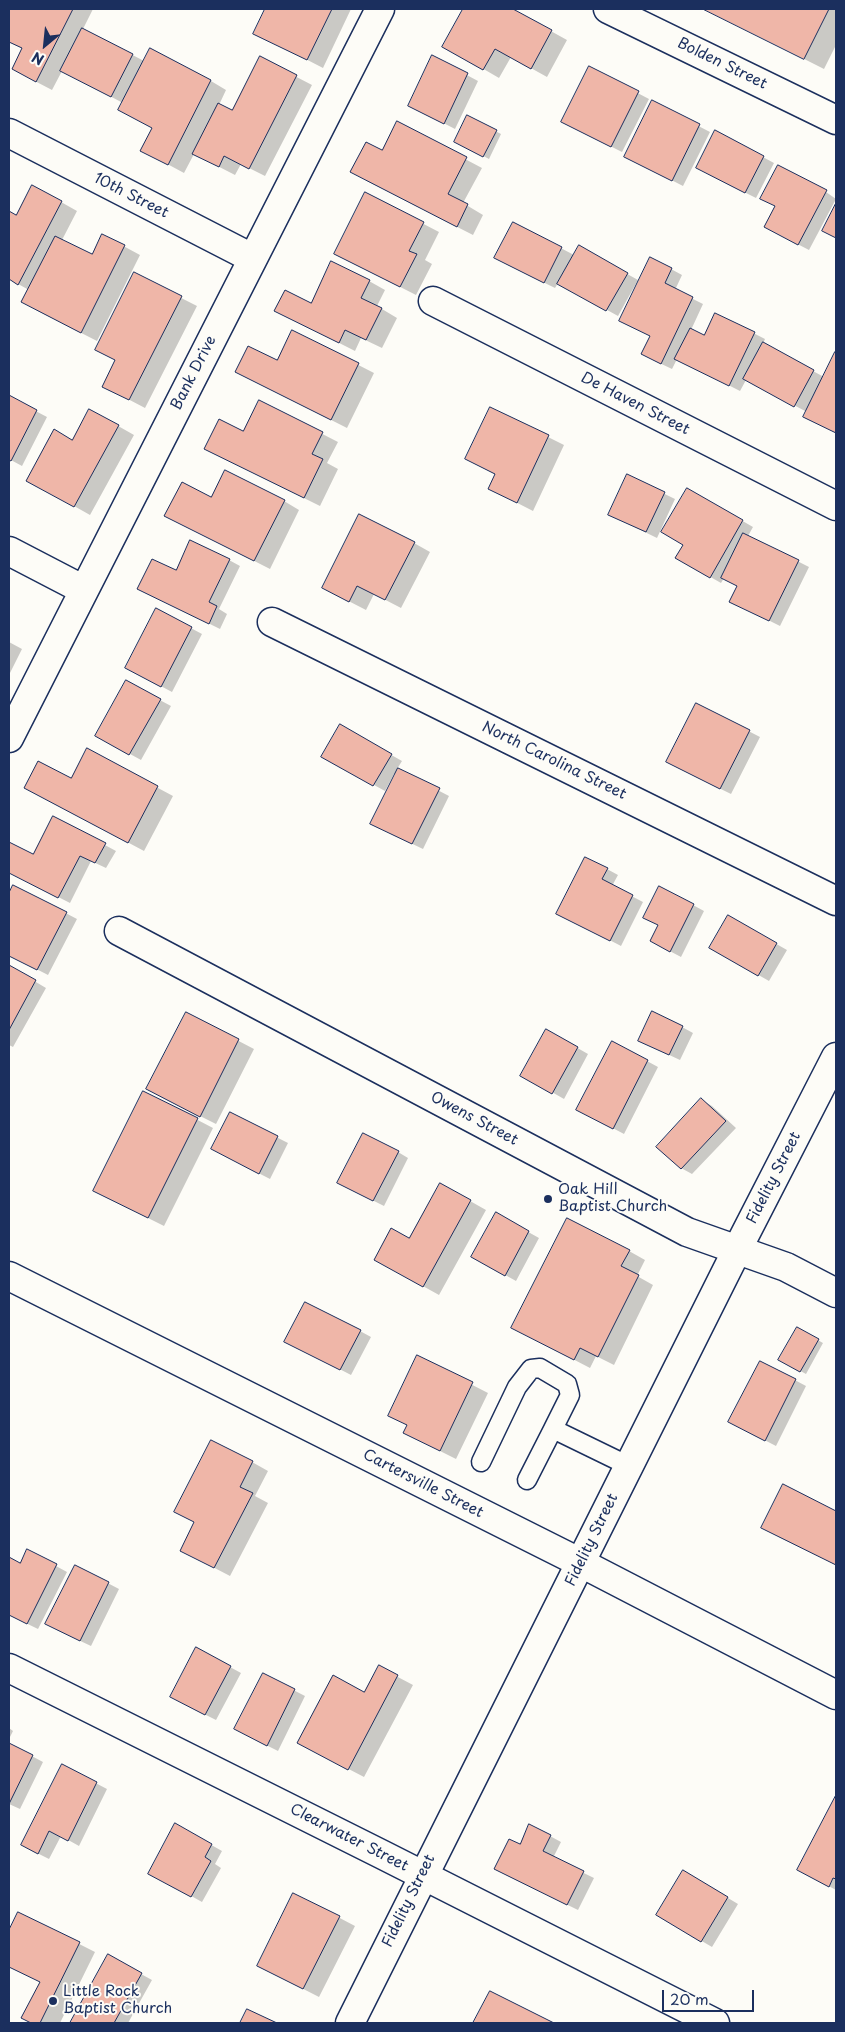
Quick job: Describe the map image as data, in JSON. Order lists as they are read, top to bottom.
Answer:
{
  "streets": {
    "street": [
      "Bolden Street",
      "10th Street",
      "Bank Drive",
      "De Haven Street",
      "North Carolina Street",
      "Owens Street",
      "Fidelity Street",
      "Cartersville Street",
      "Clearwater Street"
    ]
  },
  "crossings": [
    ["10th Street", "Bank Drive"],
    ["Owens Street", "Fidelity Street"],
    ["Fidelity Street", "Cartersville Street"],
    ["Fidelity Street", "Clearwater Street"]
  ],
  "places": ["Oak Hill Baptist Church", "Little Rock Baptist Church"],
  "scale_bar": "20 m",
  "north": "bottom left"
}
